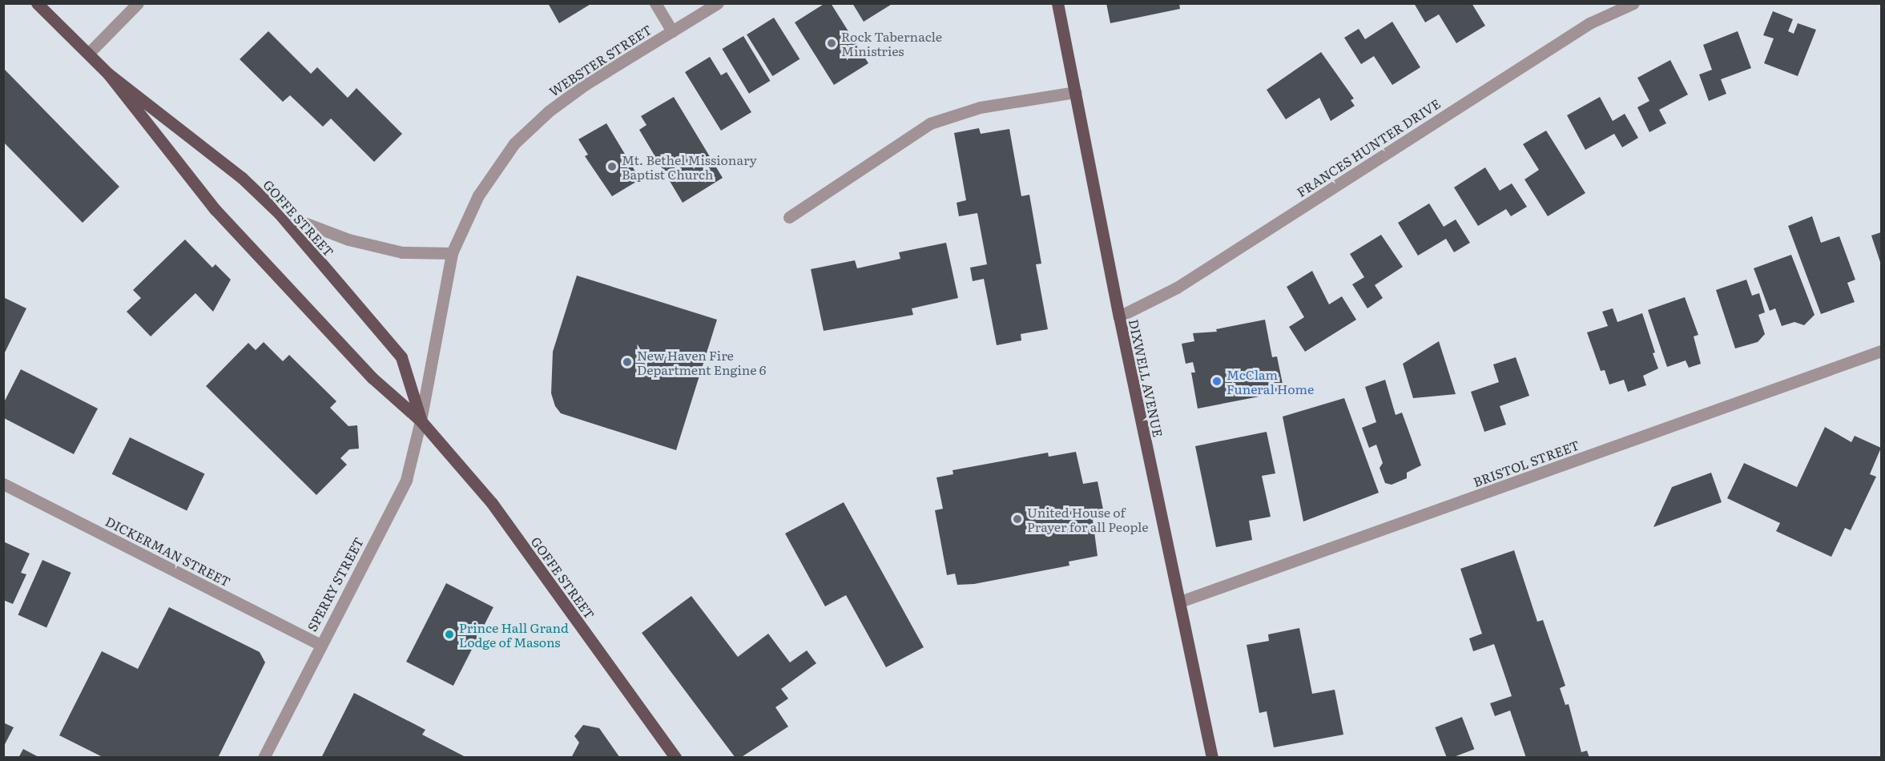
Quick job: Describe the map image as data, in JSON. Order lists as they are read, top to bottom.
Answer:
{
  "streets": {
    "main road": ["GOFFE STREET", "DIXWELL AVENUE"],
    "street": [
      "WEBSTER STREET",
      "FRANCES HUNTER DRIVE",
      "BRISTOL STREET",
      "DICKERMAN STREET",
      "SPERRY STREET"
    ]
  },
  "crossings": [
    ["WEBSTER STREET", "GOFFE STREET"],
    ["WEBSTER STREET", "SPERRY STREET"],
    ["FRANCES HUNTER DRIVE", "DIXWELL AVENUE"],
    ["GOFFE STREET", "SPERRY STREET"],
    ["DIXWELL AVENUE", "BRISTOL STREET"],
    ["DICKERMAN STREET", "SPERRY STREET"]
  ],
  "places": [
    "Rock Tabernacle Ministries",
    "Mt. Bethel Missionary Baptist Church",
    "New Haven Fire Department Engine 6",
    "McClam Funeral Home",
    "United House of Prayer for all People",
    "Prince Hall Grand Lodge of Masons"
  ]
}
